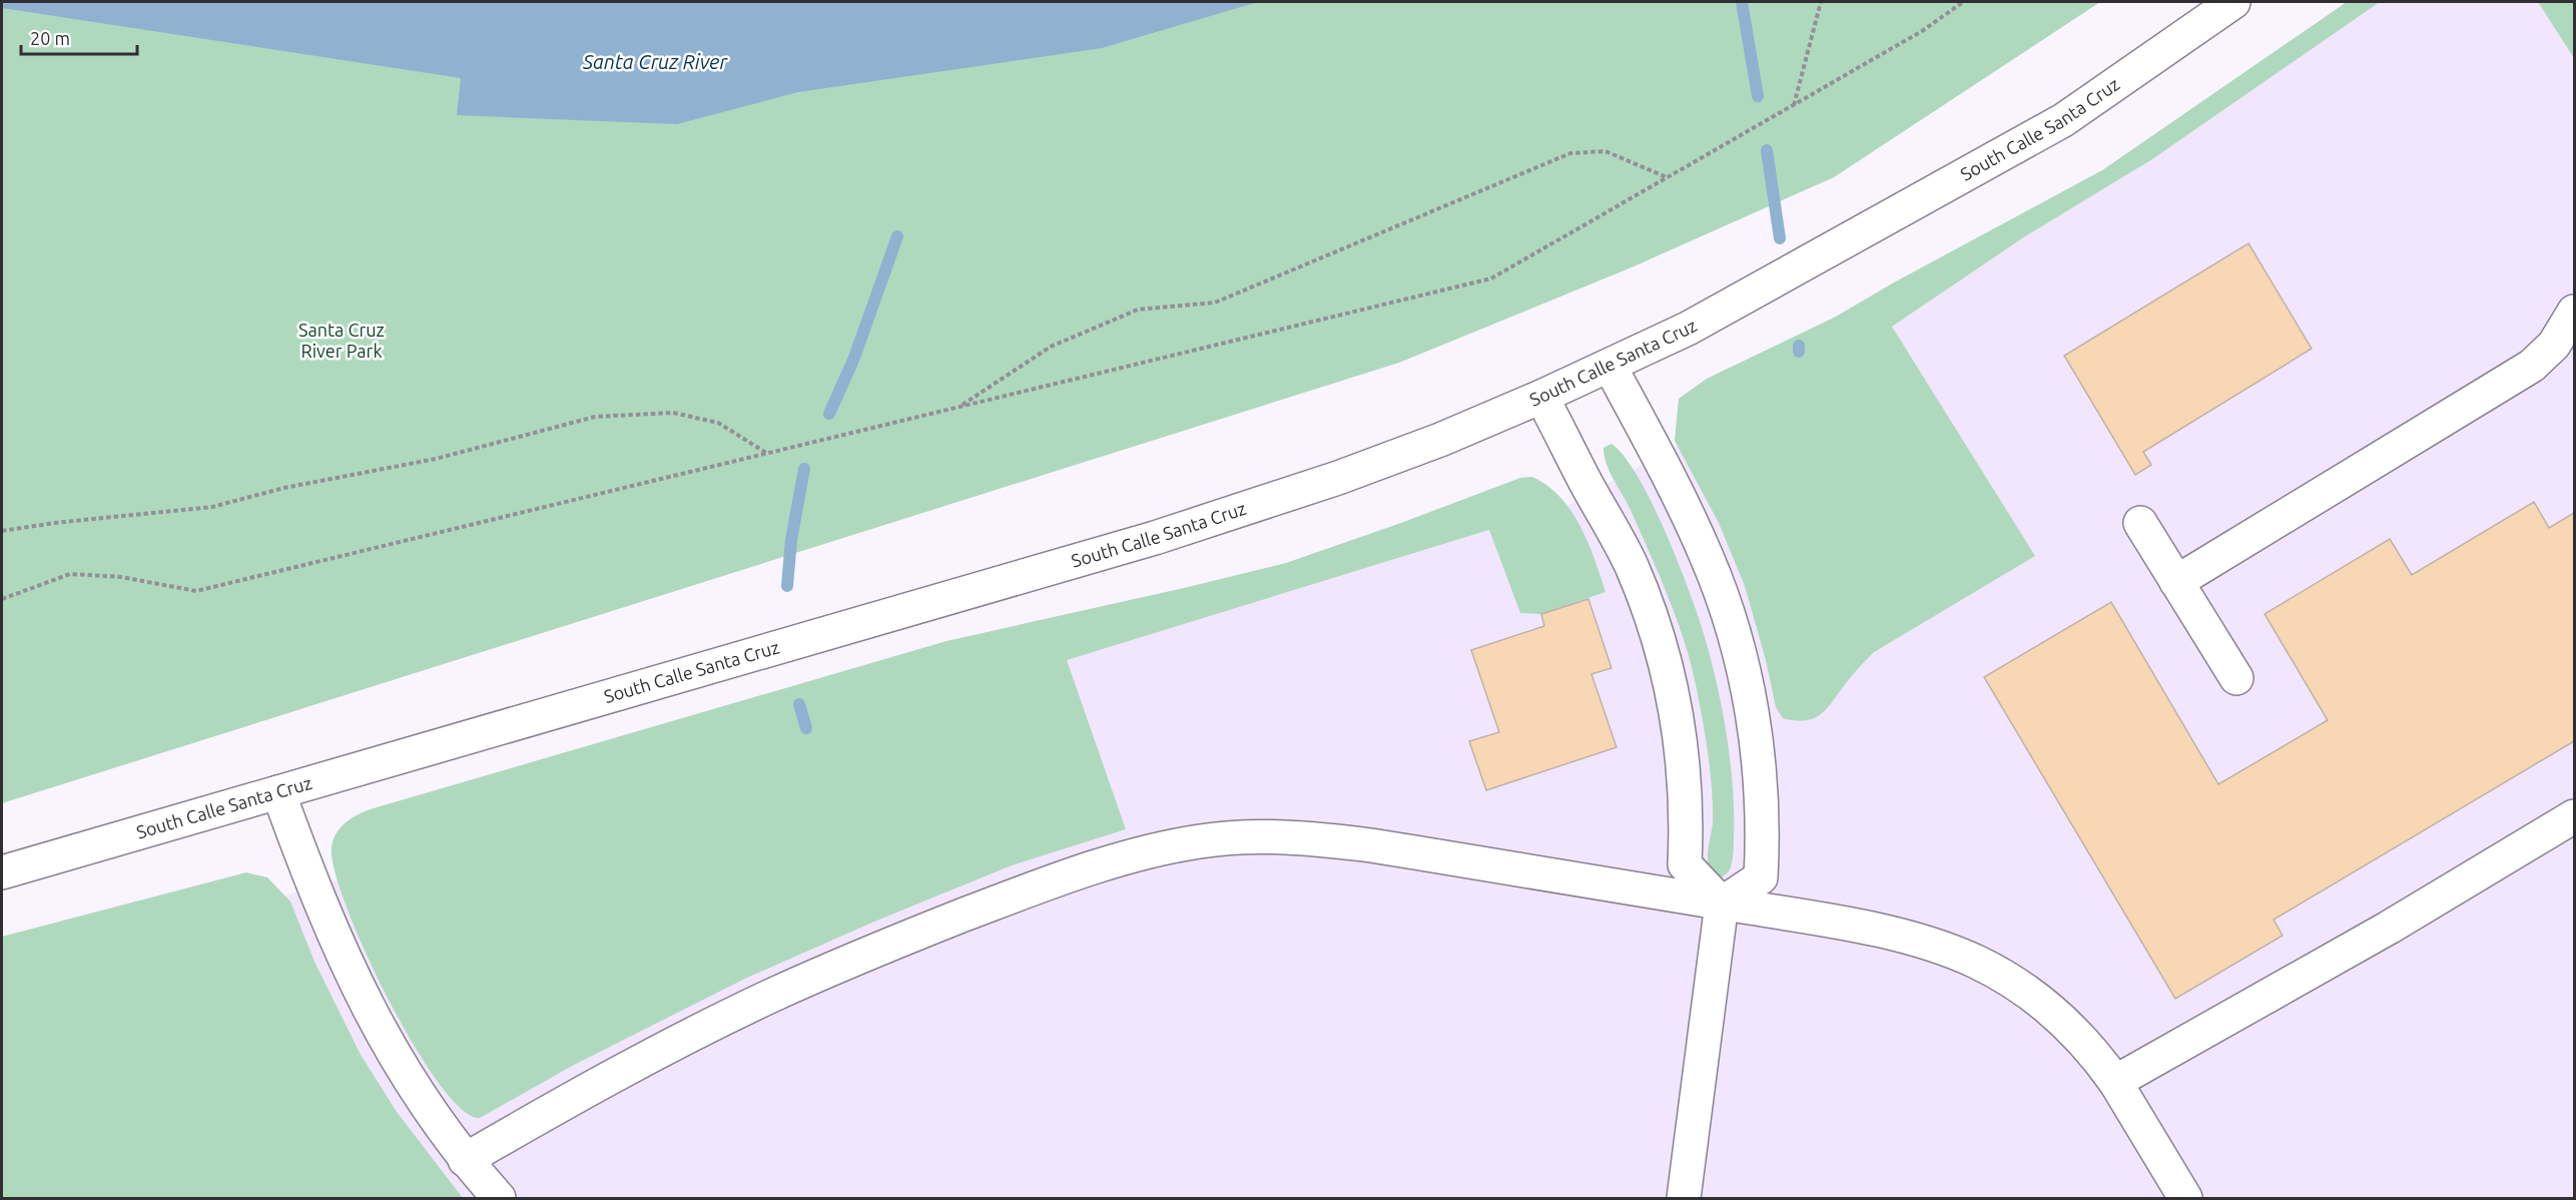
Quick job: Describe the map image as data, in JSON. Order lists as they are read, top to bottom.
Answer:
{
  "streets": {
    "street": ["South Calle Santa Cruz"]
  },
  "water": ["Santa Cruz River"],
  "parks": ["Santa Cruz River Park"],
  "scale_bar": "20 m"
}
